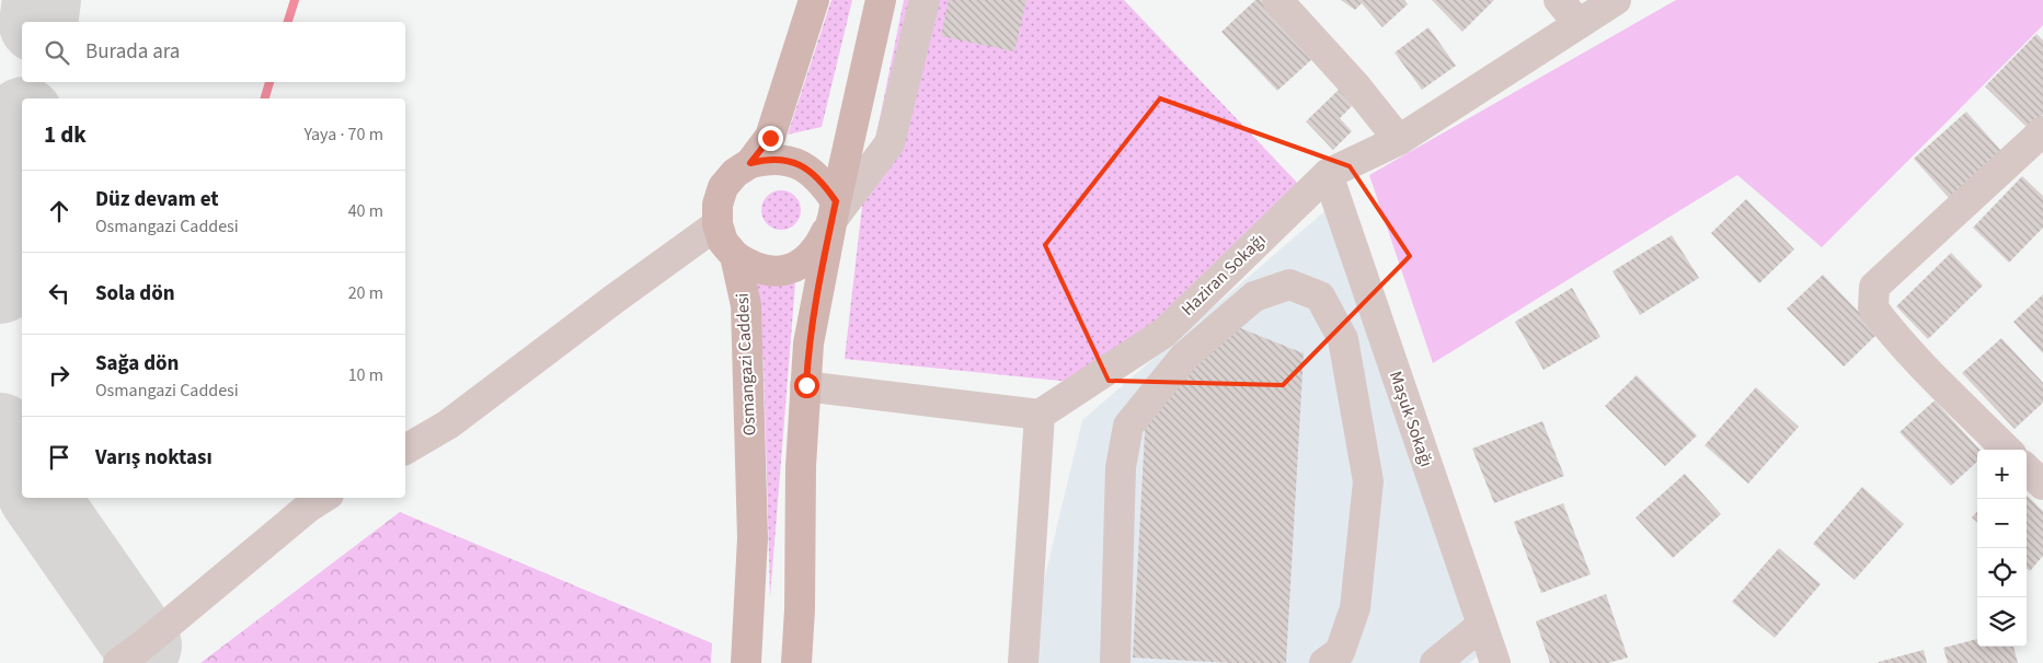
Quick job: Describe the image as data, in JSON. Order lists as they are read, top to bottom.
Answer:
{
  "streets": {
    "main road": ["Osmangazi Caddesi"],
    "street": ["Haziran Sokağı", "Maşuk Sokağı"]
  },
  "crossings": [
    ["Haziran Sokağı", "Maşuk Sokağı"]
  ],
  "page": {
    "search": "Burada ara",
    "heading": ["1 dk", "Yaya · 70 m"],
    "list": [
      ["Düz devam et", "Osmangazi Caddesi", "40 m"],
      ["Sola dön", "20 m"],
      ["Sağa dön", "Osmangazi Caddesi", "10 m"],
      "Varış noktası"
    ],
    "map_buttons": ["+", "−"]
  }
}
